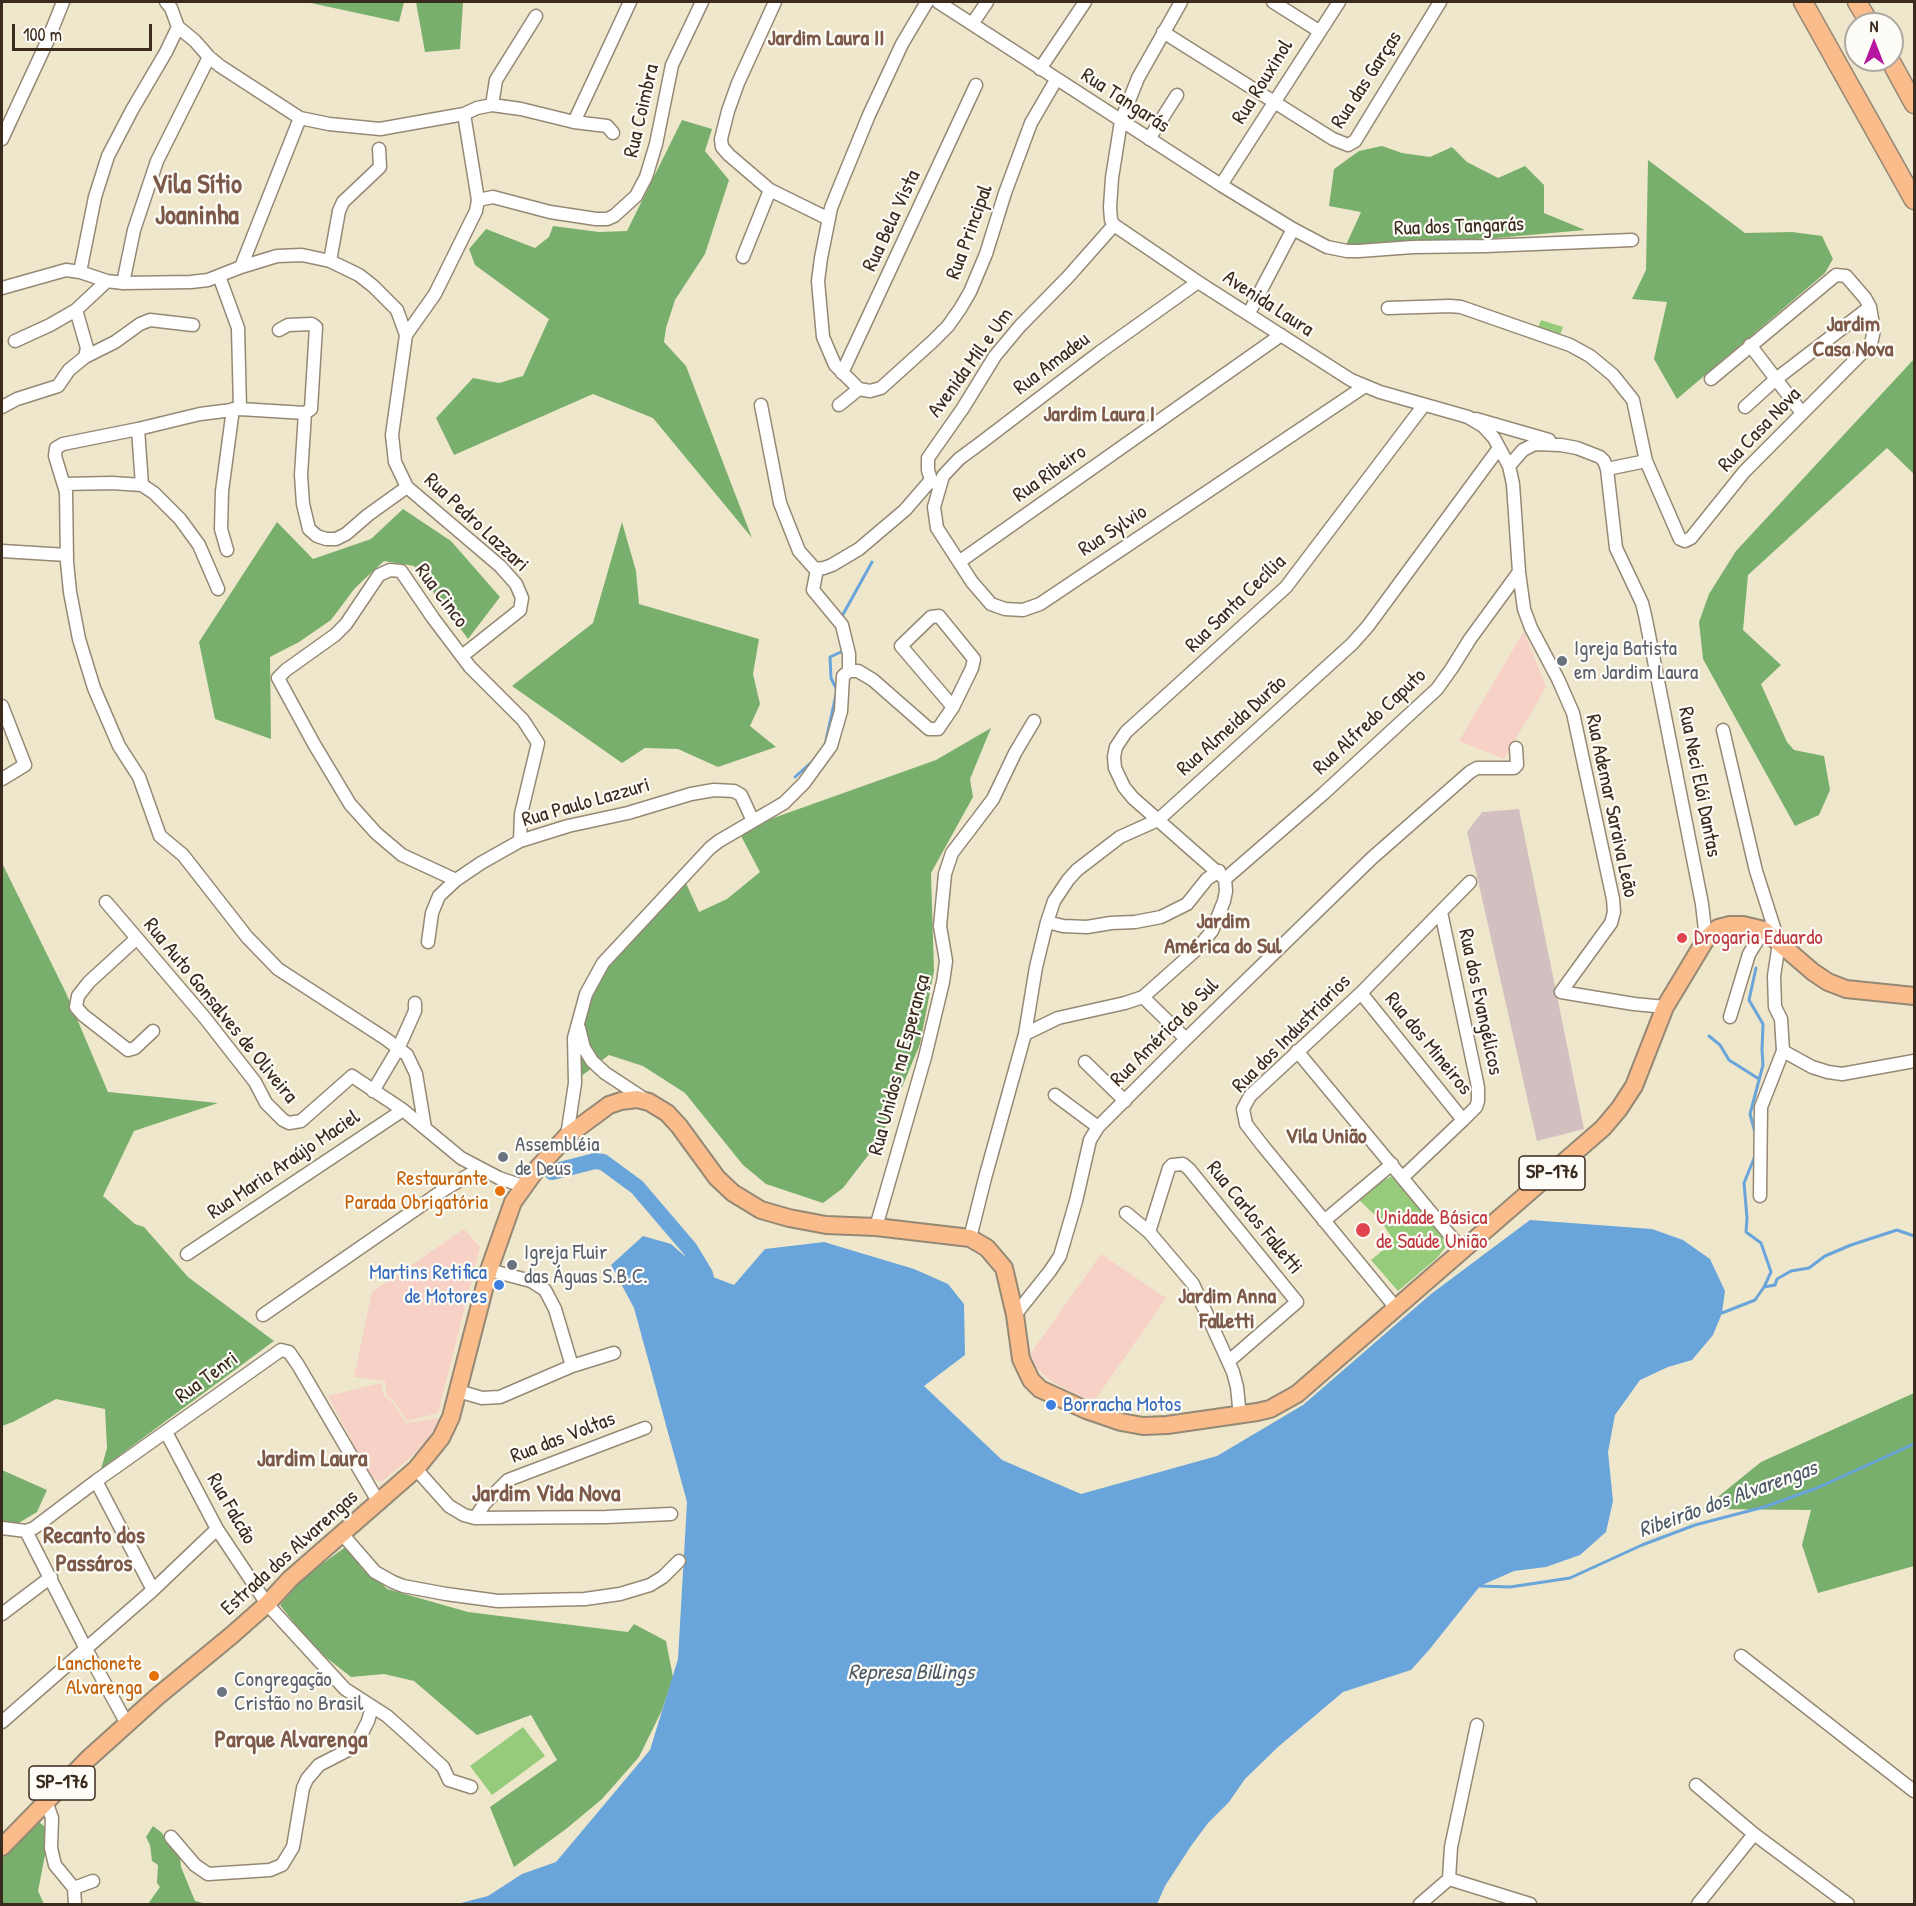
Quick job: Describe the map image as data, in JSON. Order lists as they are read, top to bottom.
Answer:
{
  "streets": {
    "main road": ["SP-176", "Estrada dos Alvarengas"],
    "street": [
      "Rua das Garças",
      "Rua Rouxinol",
      "Rua Tangarás",
      "Rua Coimbra",
      "Rua Bela Vista",
      "Rua dos Tangarás",
      "Rua Principal",
      "Avenida Laura",
      "Avenida Mil e Um",
      "Rua Amadeu",
      "Rua Casa Nova",
      "Rua Ribeiro",
      "Rua Pedro Lazzari",
      "Rua Sylvio",
      "Rua Cinco",
      "Rua Santa Cecília",
      "Rua Alfredo Caputo",
      "Rua Almeida Durão",
      "Rua Neci Elói Dantas",
      "Rua Paulo Lazzuri",
      "Rua Ademar Saraiva Leão",
      "Rua dos Evangélicos",
      "Rua Auto Gonsalves de Oliveira",
      "Rua América do Sul",
      "Rua dos Industriarios",
      "Rua dos Mineiros",
      "Rua Unidos na Esperança",
      "Rua Maria Araújo Maciel",
      "Rua Carlos Falletti",
      "Rua Tenri",
      "Rua das Voltas",
      "Rua Falcão"
    ]
  },
  "crossings": [
    ["Rua das Garças", "Rua Rouxinol"],
    ["Rua Rouxinol", "Rua Tangarás"],
    ["Rua Tangarás", "Rua dos Tangarás"],
    ["Rua Tangarás", "Rua Principal"],
    ["Avenida Laura", "Avenida Mil e Um"],
    ["Avenida Laura", "Rua Amadeu"],
    ["Avenida Laura", "Rua Ribeiro"],
    ["Avenida Laura", "Rua Sylvio"],
    ["Avenida Laura", "Rua Santa Cecília"],
    ["Avenida Laura", "Rua Almeida Durão"],
    ["Avenida Laura", "Rua Ademar Saraiva Leão"],
    ["Avenida Mil e Um", "Rua Amadeu"],
    ["Avenida Mil e Um", "Rua Sylvio"],
    ["Rua Amadeu", "Rua Sylvio"],
    ["Rua Ribeiro", "Rua Sylvio"],
    ["Rua Pedro Lazzari", "Rua Cinco"],
    ["Rua Cinco", "Rua Paulo Lazzuri"],
    ["Rua Santa Cecília", "Rua Alfredo Caputo"],
    ["Rua Santa Cecília", "Rua Almeida Durão"],
    ["Rua Alfredo Caputo", "Rua Almeida Durão"],
    ["Rua Alfredo Caputo", "Rua Ademar Saraiva Leão"],
    ["Rua Almeida Durão", "Rua Ademar Saraiva Leão"],
    ["Rua Almeida Durão", "SP-176"],
    ["Rua Neci Elói Dantas", "SP-176"],
    ["Rua Ademar Saraiva Leão", "SP-176"],
    ["Rua dos Evangélicos", "Rua dos Industriarios"],
    ["Rua dos Evangélicos", "Rua dos Mineiros"],
    ["Rua Auto Gonsalves de Oliveira", "Rua Maria Araújo Maciel"],
    ["Rua Auto Gonsalves de Oliveira", "Estrada dos Alvarengas"],
    ["Rua América do Sul", "SP-176"],
    ["Rua dos Industriarios", "Rua dos Mineiros"],
    ["Rua dos Industriarios", "SP-176"],
    ["Rua Tenri", "Rua Falcão"],
    ["Rua Tenri", "Estrada dos Alvarengas"],
    ["Rua Falcão", "Estrada dos Alvarengas"]
  ],
  "districts": [
    "Jardim Laura II",
    "Vila Sítio Joaninha",
    "Jardim Casa Nova",
    "Jardim Laura I",
    "Jardim América do Sul",
    "Vila União",
    "Jardim Anna Falletti",
    "Jardim Laura",
    "Jardim Vida Nova",
    "Recanto dos Passáros",
    "Parque Alvarenga"
  ],
  "water": ["Ribeirão dos Alvarengas", "Represa Billings"],
  "places": [
    "Igreja Batista em Jardim Laura",
    "Drogaria Eduardo",
    "Assembléia de Deus",
    "Restaurante Parada Obrigatória",
    "Unidade Básica de Saúde União",
    "Igreja Fluir das Águas S.B.C.",
    "Martins Retifica de Motores",
    "Borracha Motos",
    "Lanchonete Alvarenga",
    "Congregação Cristão no Brasil"
  ],
  "scale_bar": "100 m",
  "north": "top"
}
